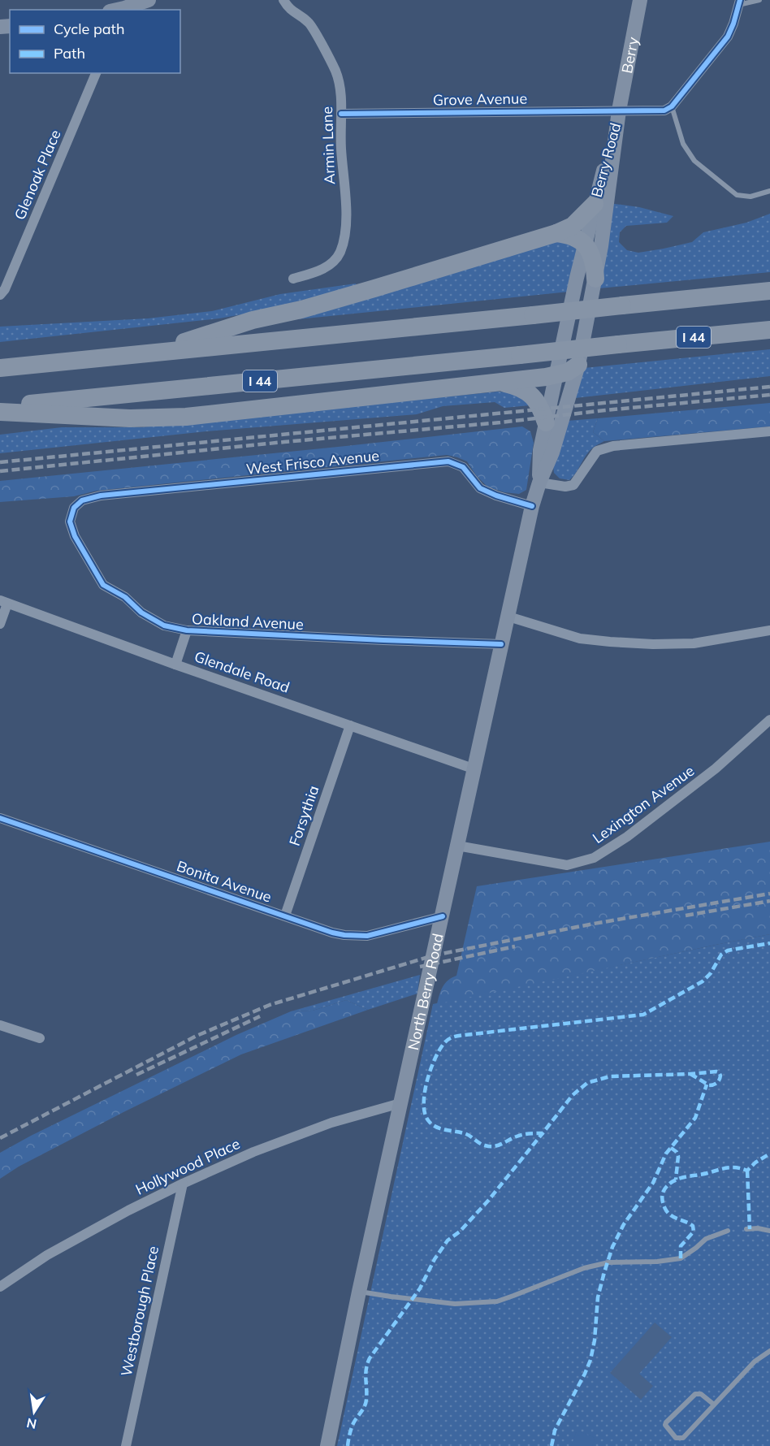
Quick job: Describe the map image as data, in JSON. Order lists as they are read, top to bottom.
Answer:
{
  "streets": {
    "highway": ["I 44"],
    "main road": ["Berry", "Berry Road", "North Berry Road"],
    "street": [
      "Grove Avenue",
      "Armin Lane",
      "Glenoak Place",
      "West Frisco Avenue",
      "Oakland Avenue",
      "Glendale Road",
      "Lexington Avenue",
      "Forsythia",
      "Bonita Avenue",
      "Hollywood Place",
      "Westborough Place"
    ]
  },
  "crossings": [
    ["Berry", "Grove Avenue"],
    ["Berry", "Berry Road"],
    ["Grove Avenue", "Armin Lane"],
    ["Grove Avenue", "Berry Road"],
    ["Berry Road", "North Berry Road"],
    ["West Frisco Avenue", "Oakland Avenue"],
    ["West Frisco Avenue", "North Berry Road"],
    ["Oakland Avenue", "North Berry Road"],
    ["Glendale Road", "Forsythia"],
    ["Glendale Road", "North Berry Road"],
    ["Lexington Avenue", "North Berry Road"],
    ["Forsythia", "Bonita Avenue"],
    ["Bonita Avenue", "North Berry Road"],
    ["North Berry Road", "Hollywood Place"],
    ["Hollywood Place", "Westborough Place"]
  ],
  "legend": ["Cycle path", "Path"],
  "north": "bottom"
}
